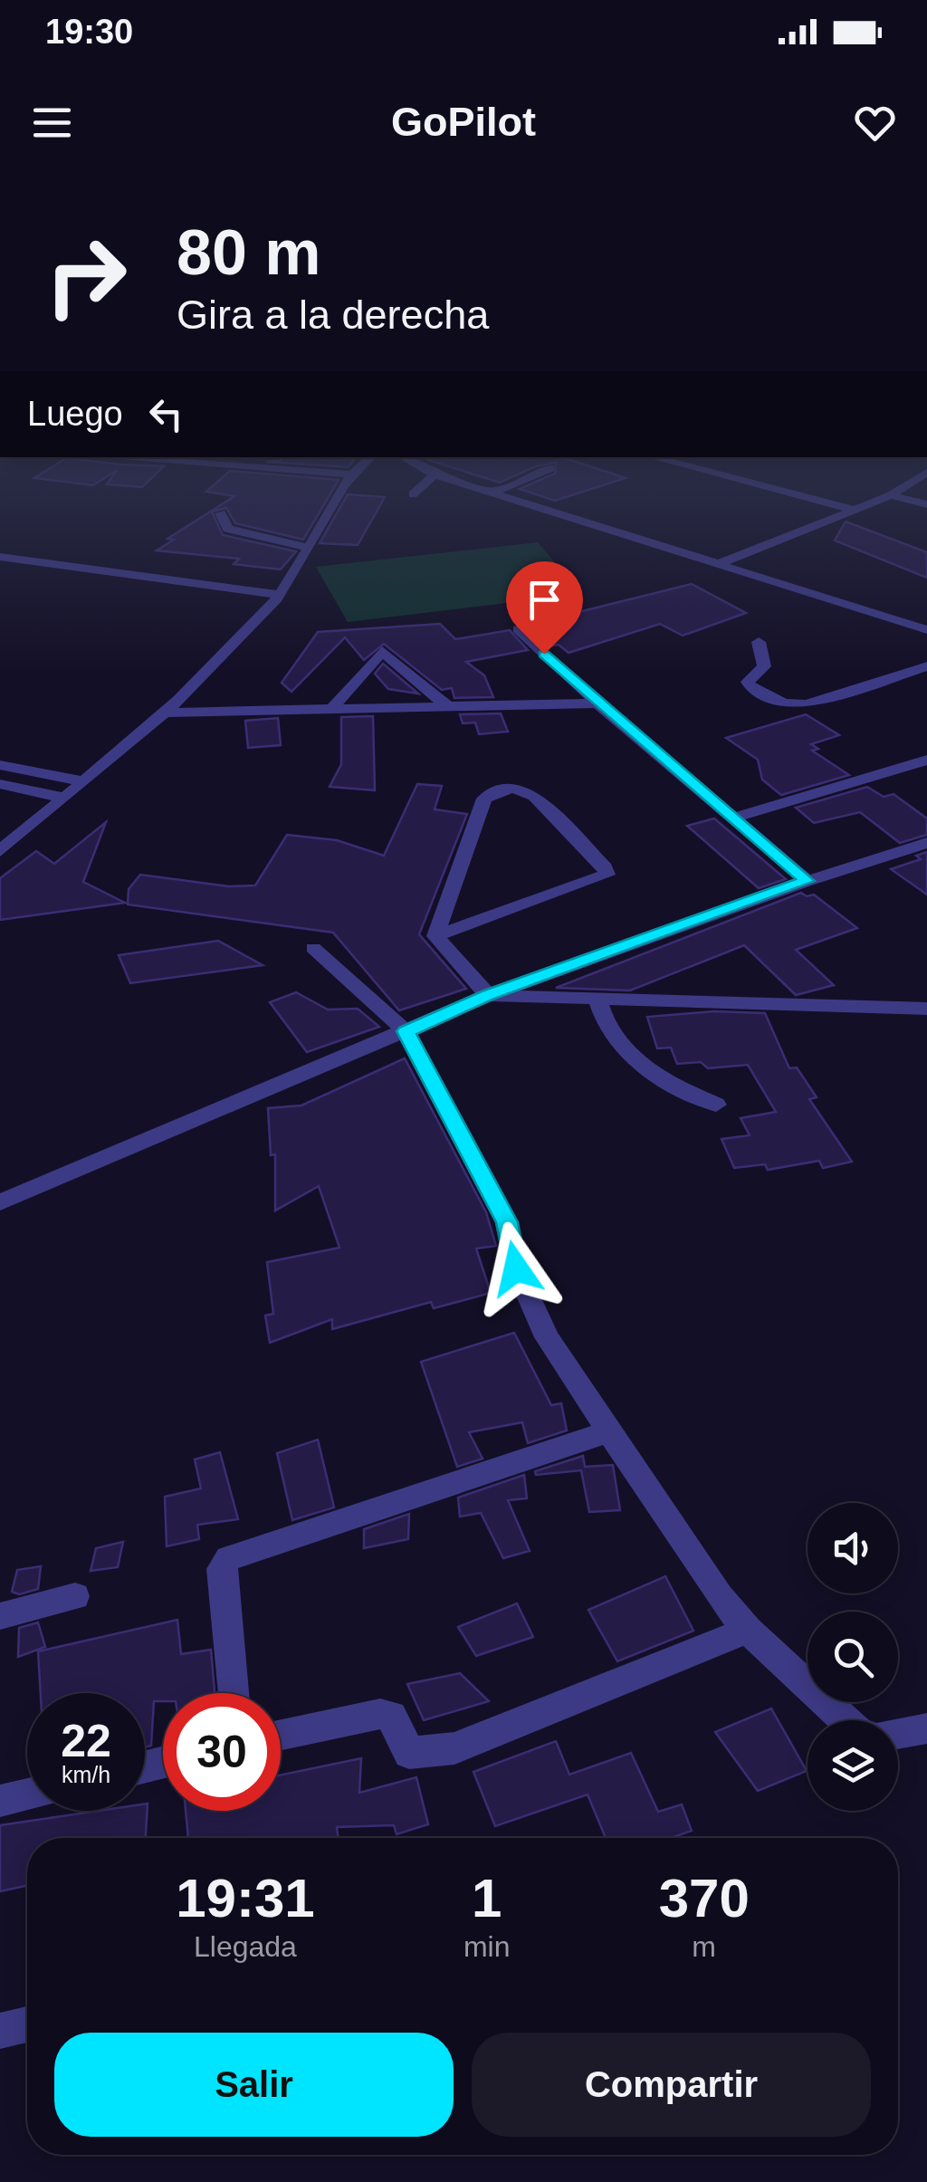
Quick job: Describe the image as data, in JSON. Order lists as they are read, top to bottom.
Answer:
{
  "page": {
    "status": "19:30",
    "header": "GoPilot",
    "turn": ["80 m", "Gira a la derecha"],
    "then": "Luego",
    "speed": "22 km/h",
    "limit": "30",
    "eta": [
      "19:31",
      "Llegada",
      "1",
      "min",
      "370",
      "m"
    ],
    "buttons": ["Salir", "Compartir"]
  }
}
